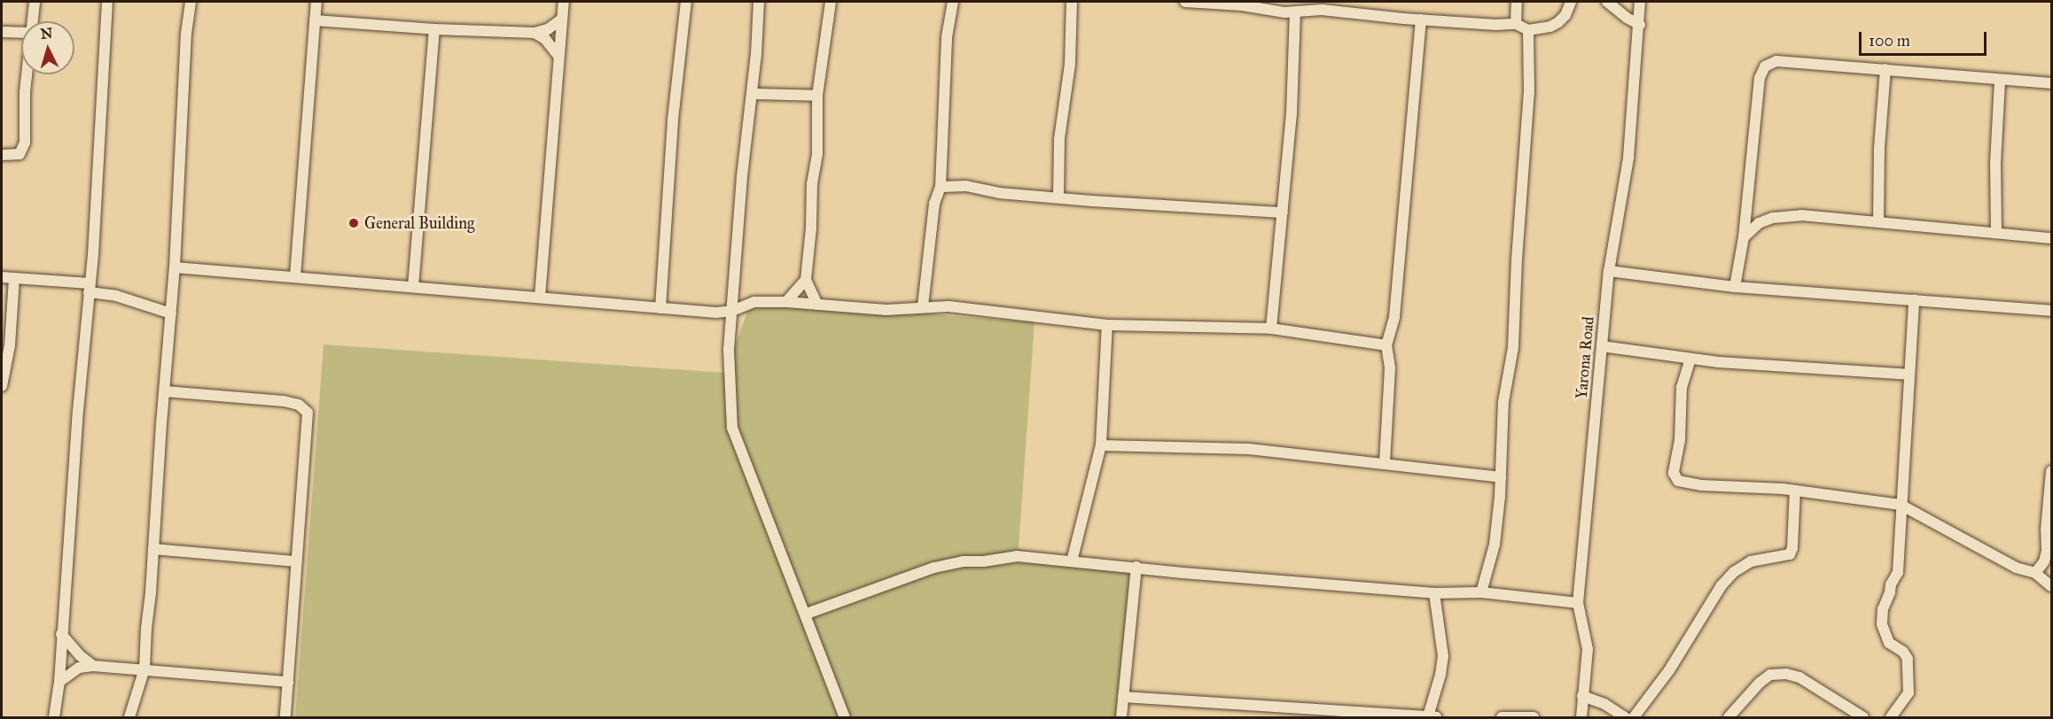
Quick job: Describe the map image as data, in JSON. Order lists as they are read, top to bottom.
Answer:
{
  "streets": {
    "street": ["Yarona Road"]
  },
  "places": ["General Building"],
  "scale_bar": "100 m",
  "north": "top"
}
